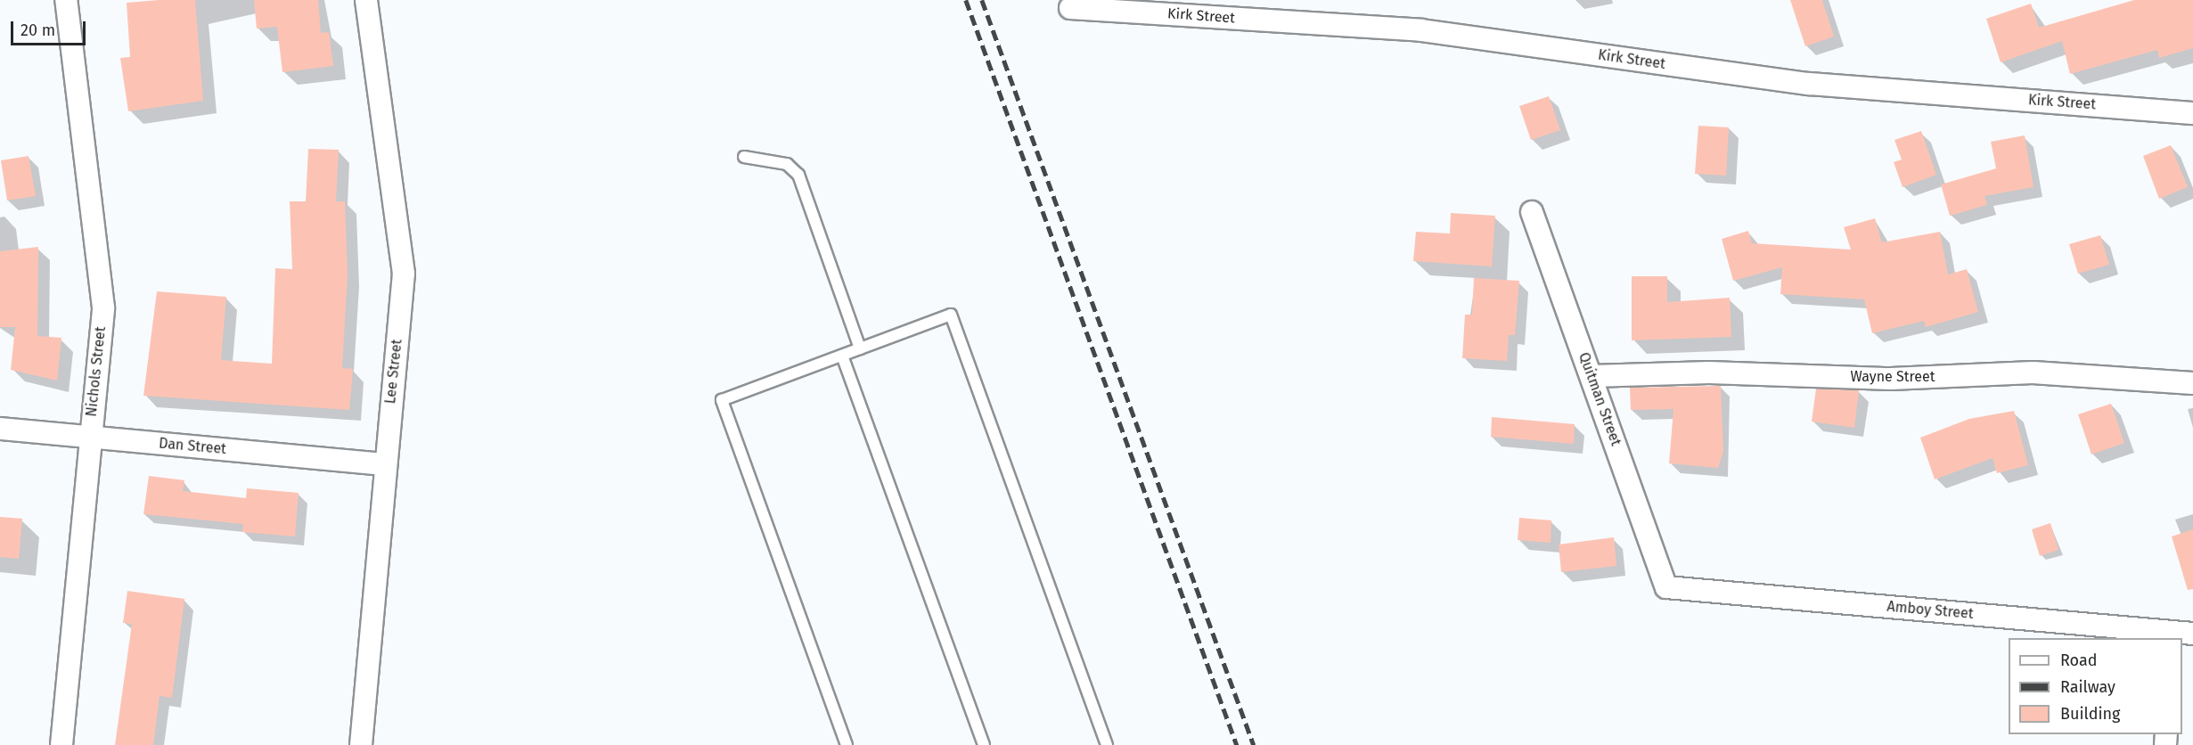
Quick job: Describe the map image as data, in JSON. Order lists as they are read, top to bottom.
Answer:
{
  "streets": {
    "street": [
      "Kirk Street",
      "Nichols Street",
      "Lee Street",
      "Wayne Street",
      "Quitman Street",
      "Dan Street",
      "Amboy Street"
    ]
  },
  "crossings": [
    ["Nichols Street", "Dan Street"],
    ["Lee Street", "Dan Street"],
    ["Wayne Street", "Quitman Street"],
    ["Quitman Street", "Amboy Street"]
  ],
  "legend": ["Road", "Railway", "Building"],
  "scale_bar": "20 m"
}
